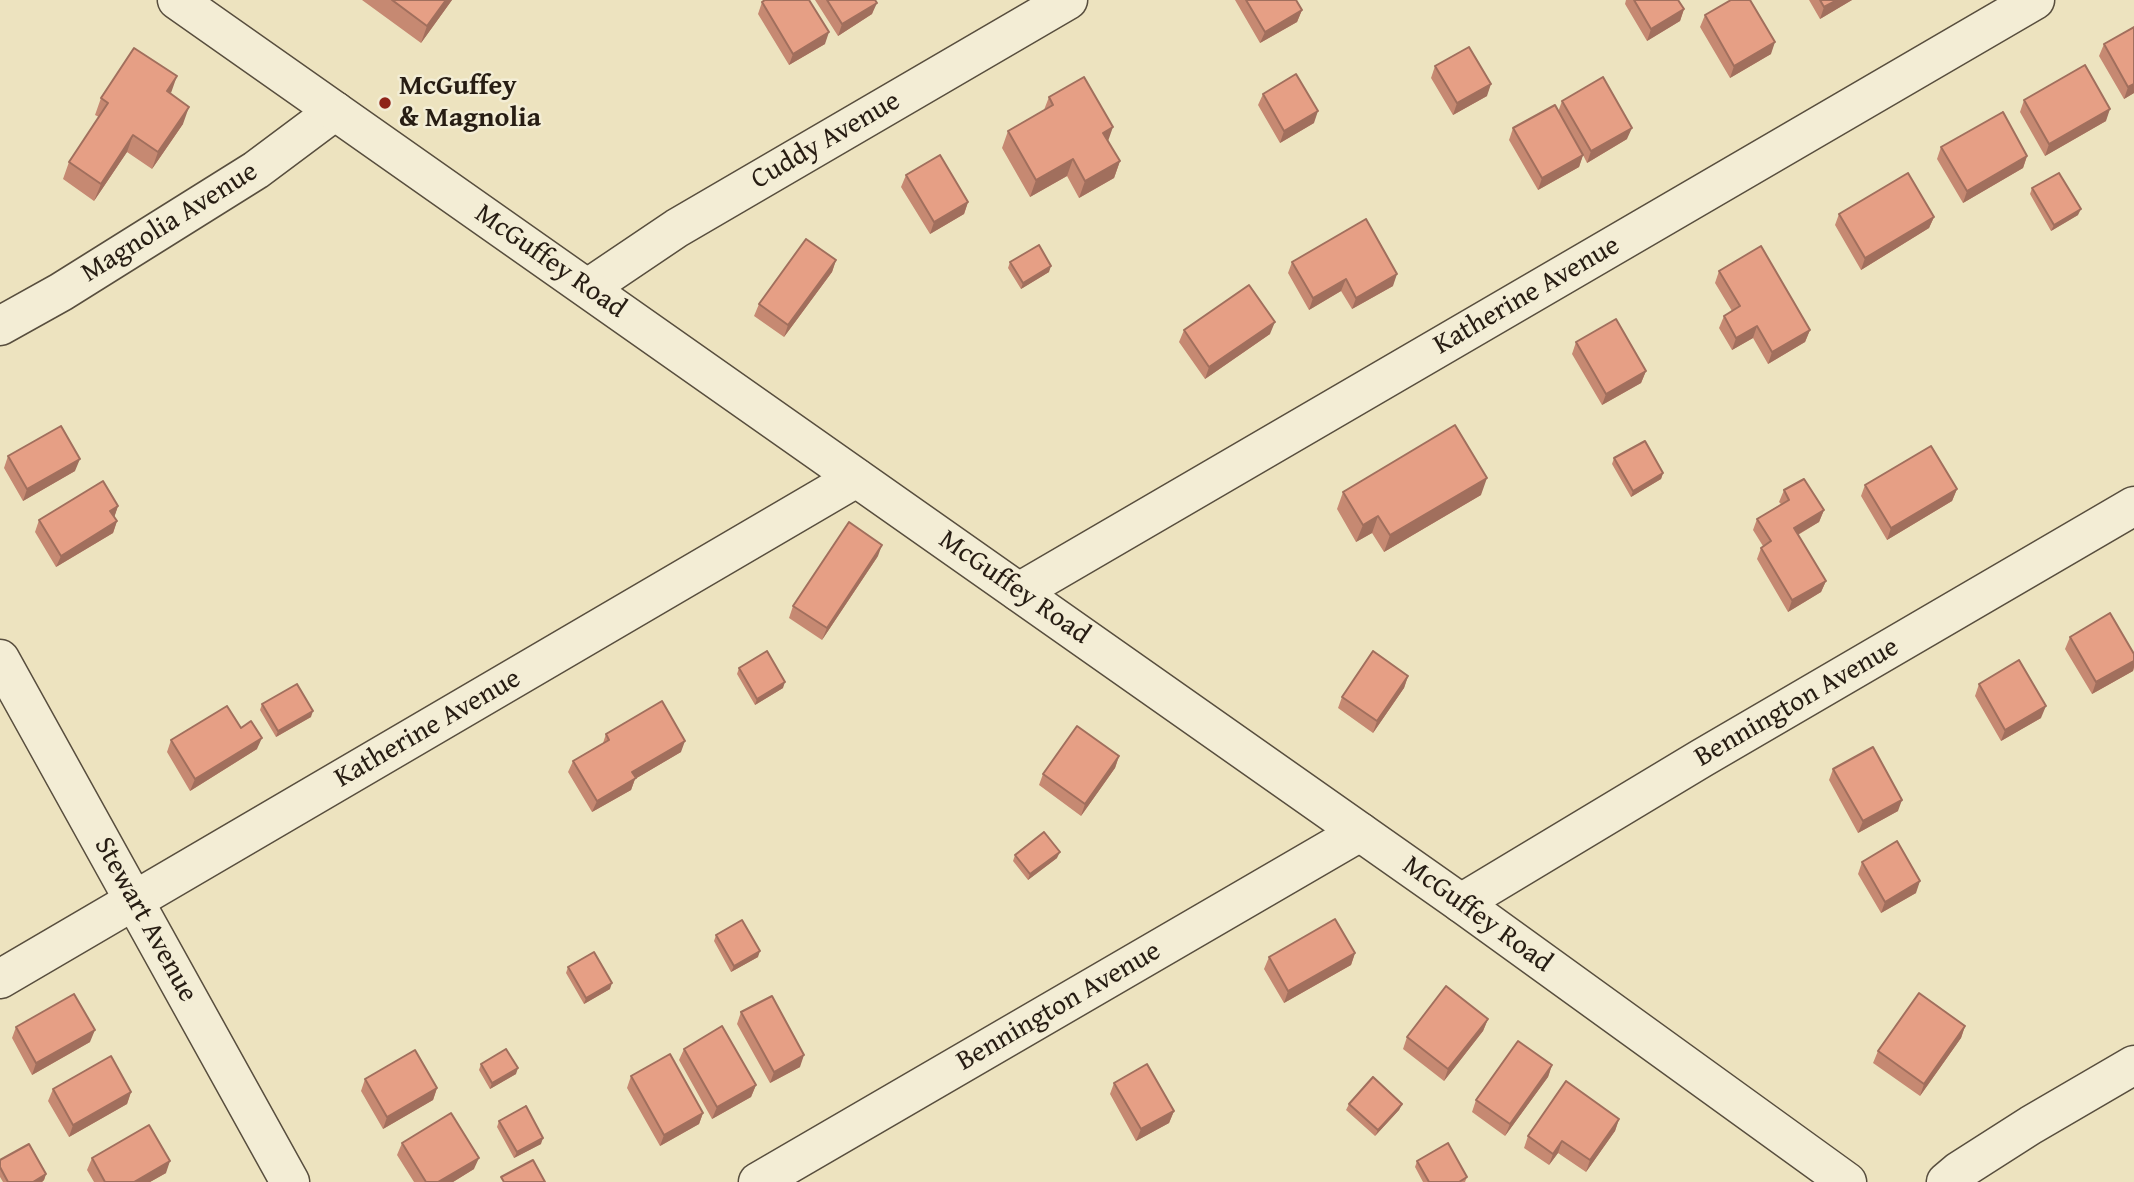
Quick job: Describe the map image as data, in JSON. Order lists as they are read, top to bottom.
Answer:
{
  "streets": {
    "street": [
      "Cuddy Avenue",
      "Magnolia Avenue",
      "McGuffey Road",
      "Katherine Avenue",
      "Bennington Avenue",
      "Stewart Avenue"
    ]
  },
  "crossings": [
    ["Cuddy Avenue", "McGuffey Road"],
    ["Magnolia Avenue", "McGuffey Road"],
    ["McGuffey Road", "Katherine Avenue"],
    ["McGuffey Road", "Bennington Avenue"],
    ["Katherine Avenue", "Stewart Avenue"]
  ],
  "places": ["McGuffey & Magnolia"]
}
